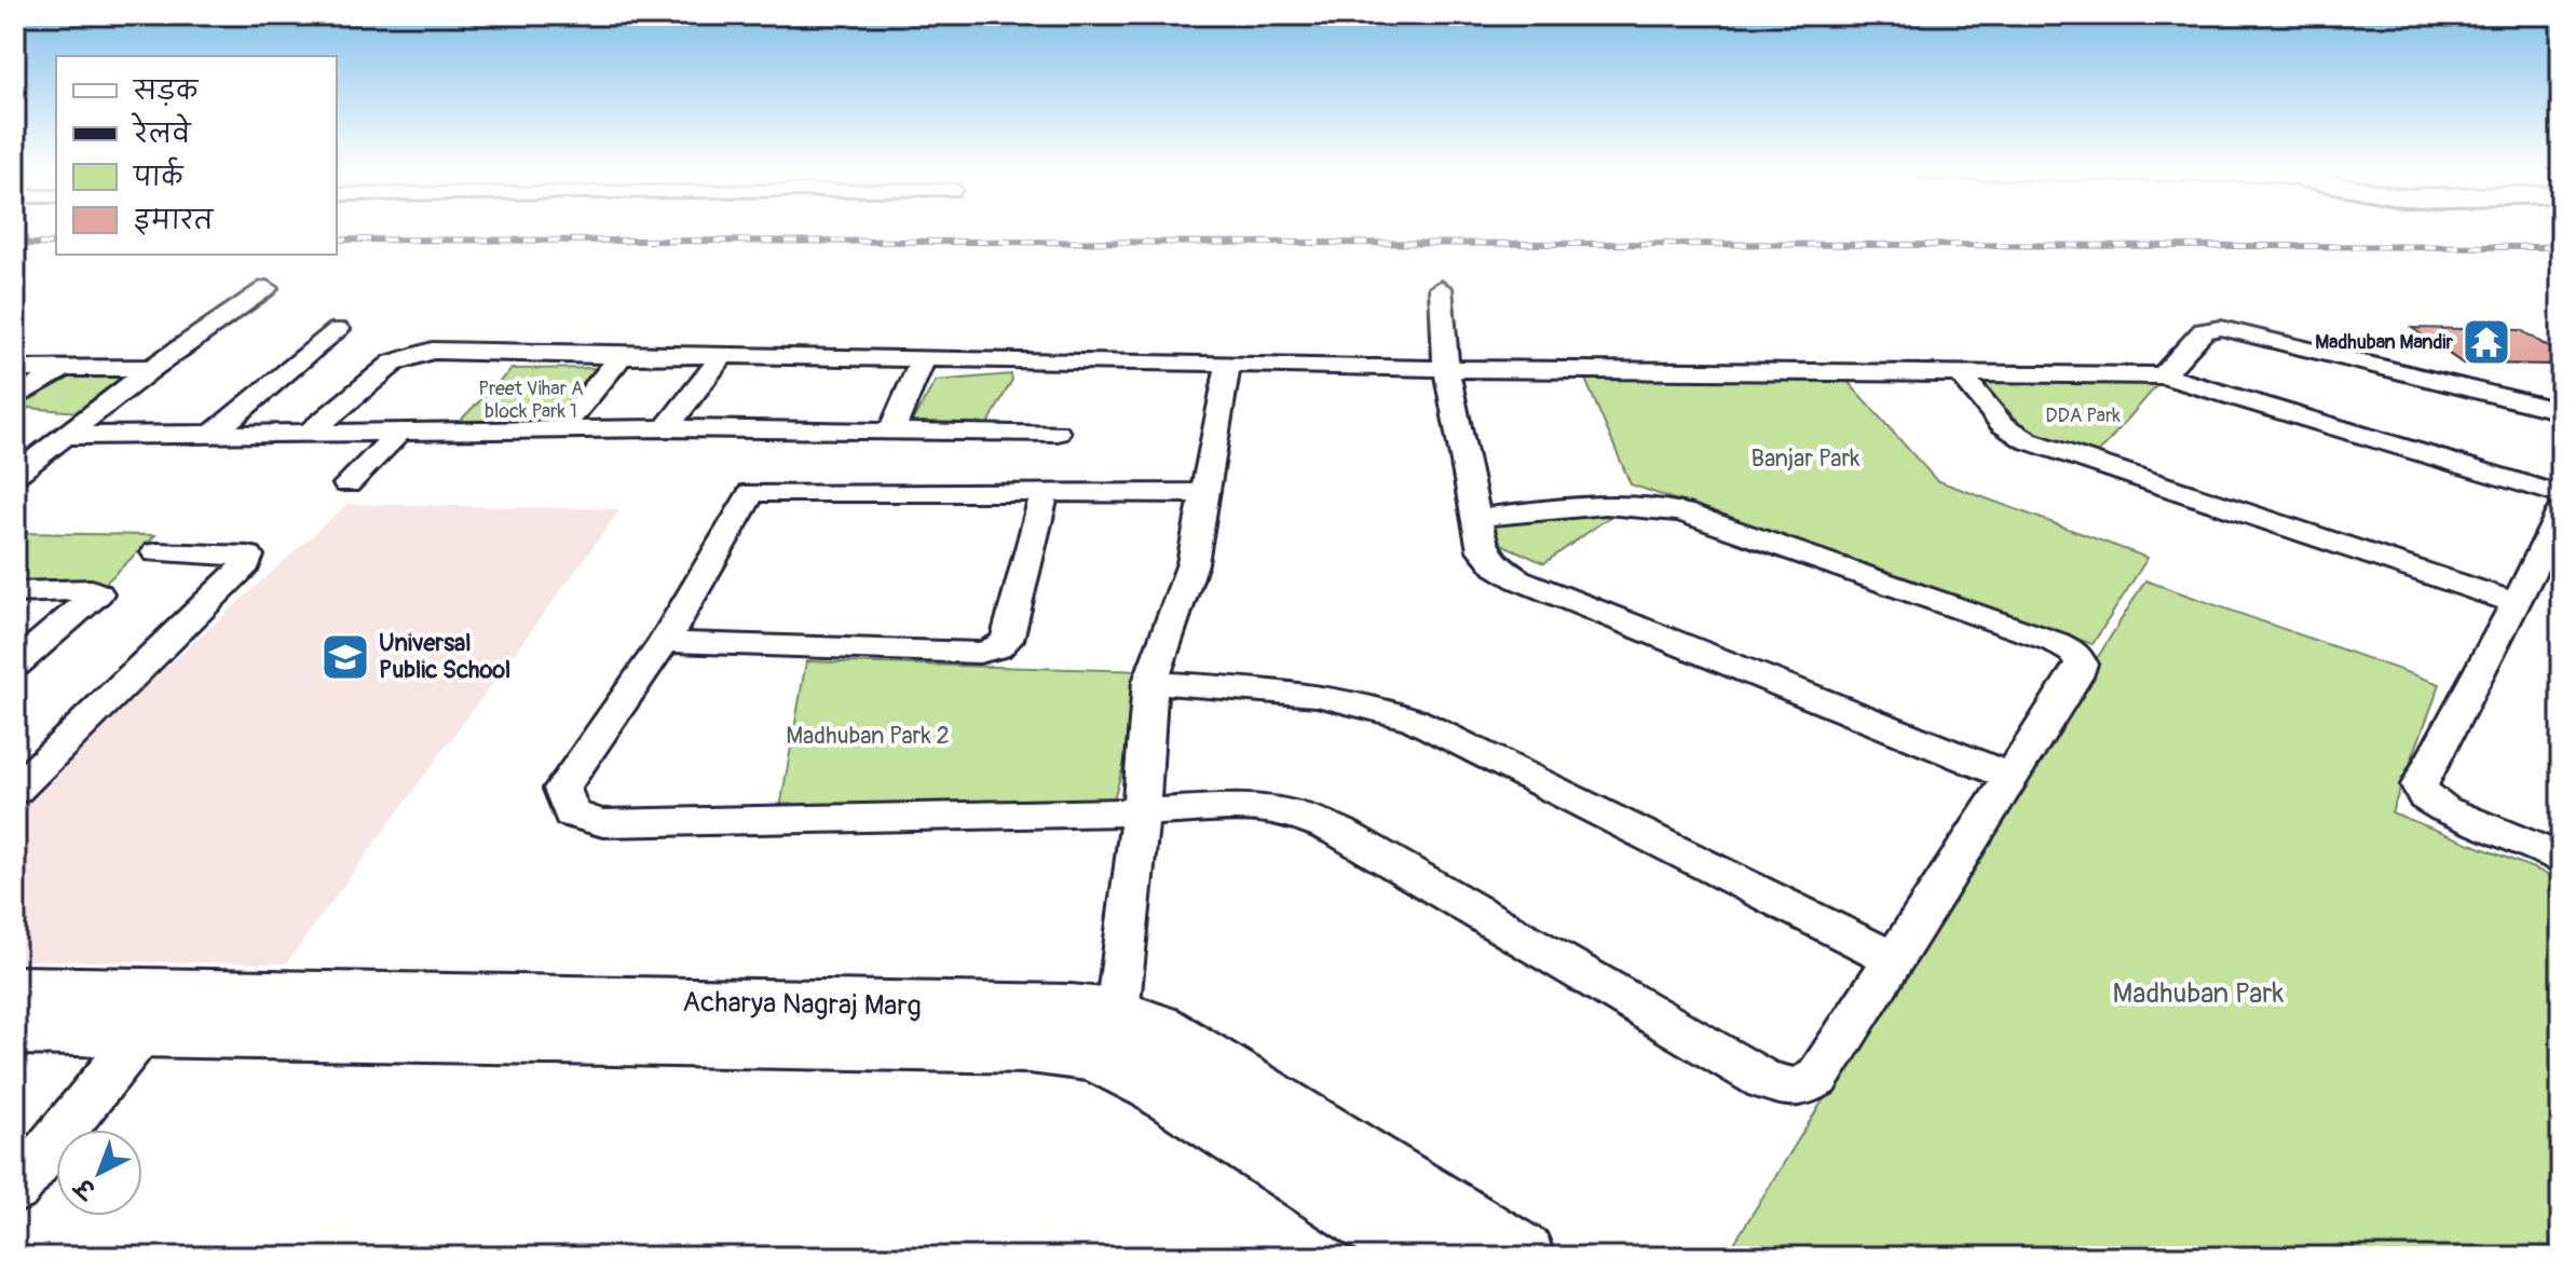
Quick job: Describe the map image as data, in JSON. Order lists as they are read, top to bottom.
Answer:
{
  "streets": {
    "street": ["Acharya Nagraj Marg"]
  },
  "parks": [
    "Preet Vihar A block Park 1",
    "DDA Park",
    "Banjar Park",
    "Madhuban Park 2",
    "Madhuban Park"
  ],
  "places": {
    "temple": ["Madhuban Mandir"],
    "school or university": ["Universal Public School"]
  },
  "legend": [
    "सड़क",
    "रेलवे",
    "पार्क",
    "इमारत"
  ],
  "north": "bottom left"
}
